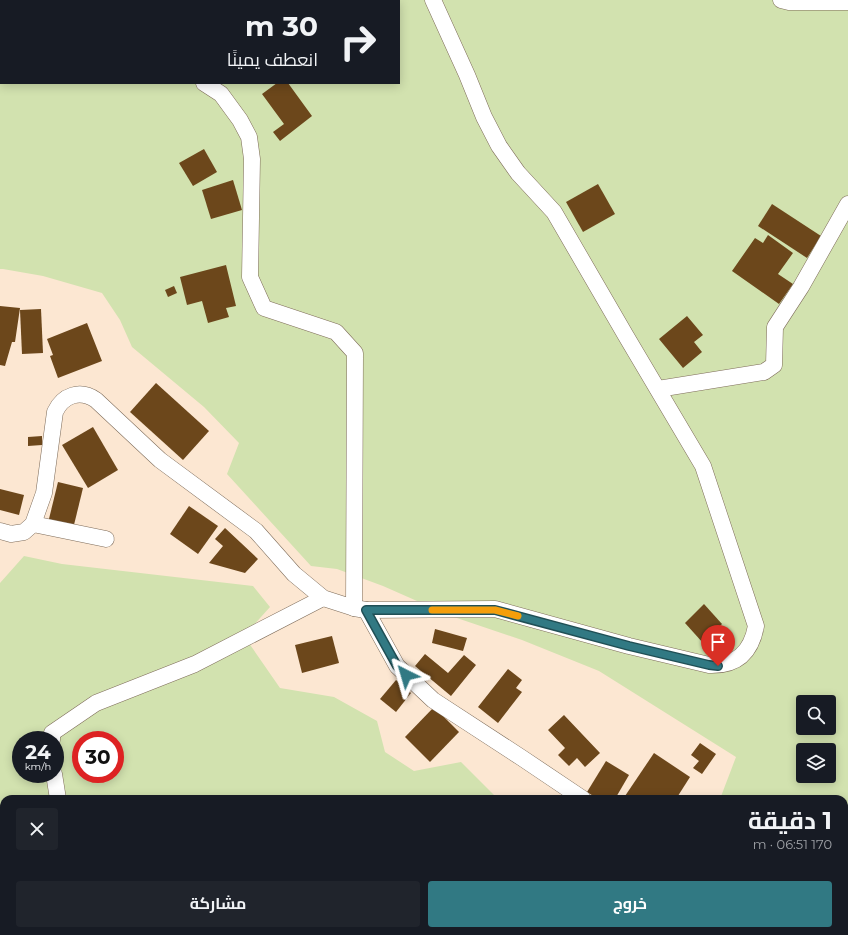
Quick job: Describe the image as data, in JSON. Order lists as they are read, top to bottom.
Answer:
{
  "page": {
    "turn": ["30 m", "انعطف يمينًا"],
    "speed": "24 km/h",
    "limit": "30",
    "heading": ["1 دقيقة", "170 m · 06:51"],
    "buttons": ["خروج", "مشاركة"]
  }
}
